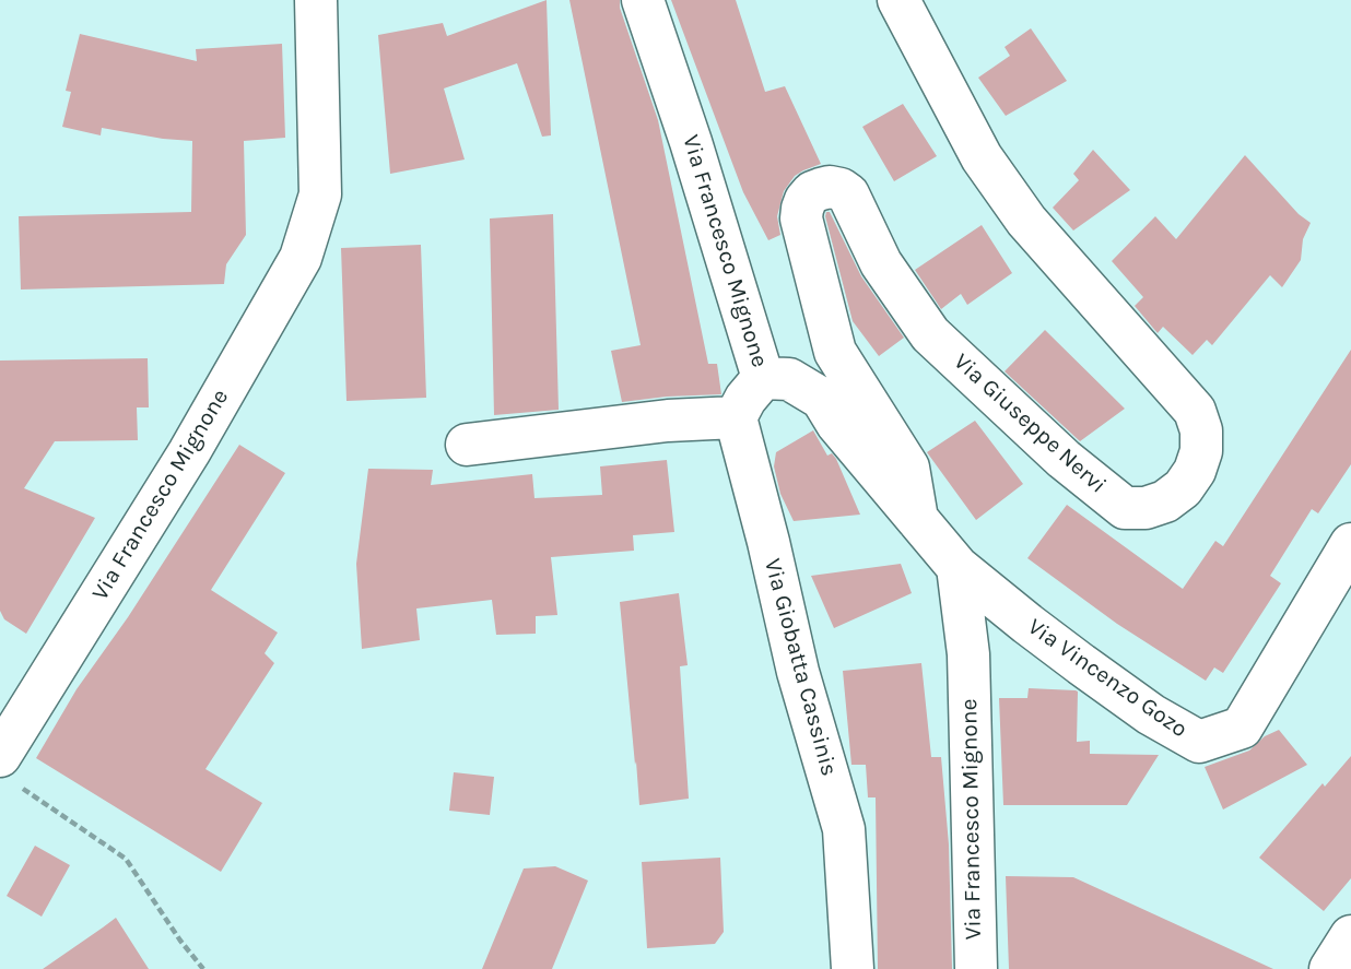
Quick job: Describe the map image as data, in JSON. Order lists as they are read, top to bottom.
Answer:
{
  "streets": {
    "street": [
      "Via Francesco Mignone",
      "Via Giuseppe Nervi",
      "Via Giobatta Cassinis",
      "Via Vincenzo Gozo"
    ]
  },
  "crossings": [
    ["Via Francesco Mignone", "Via Giuseppe Nervi"],
    ["Via Francesco Mignone", "Via Vincenzo Gozo"]
  ]
}
